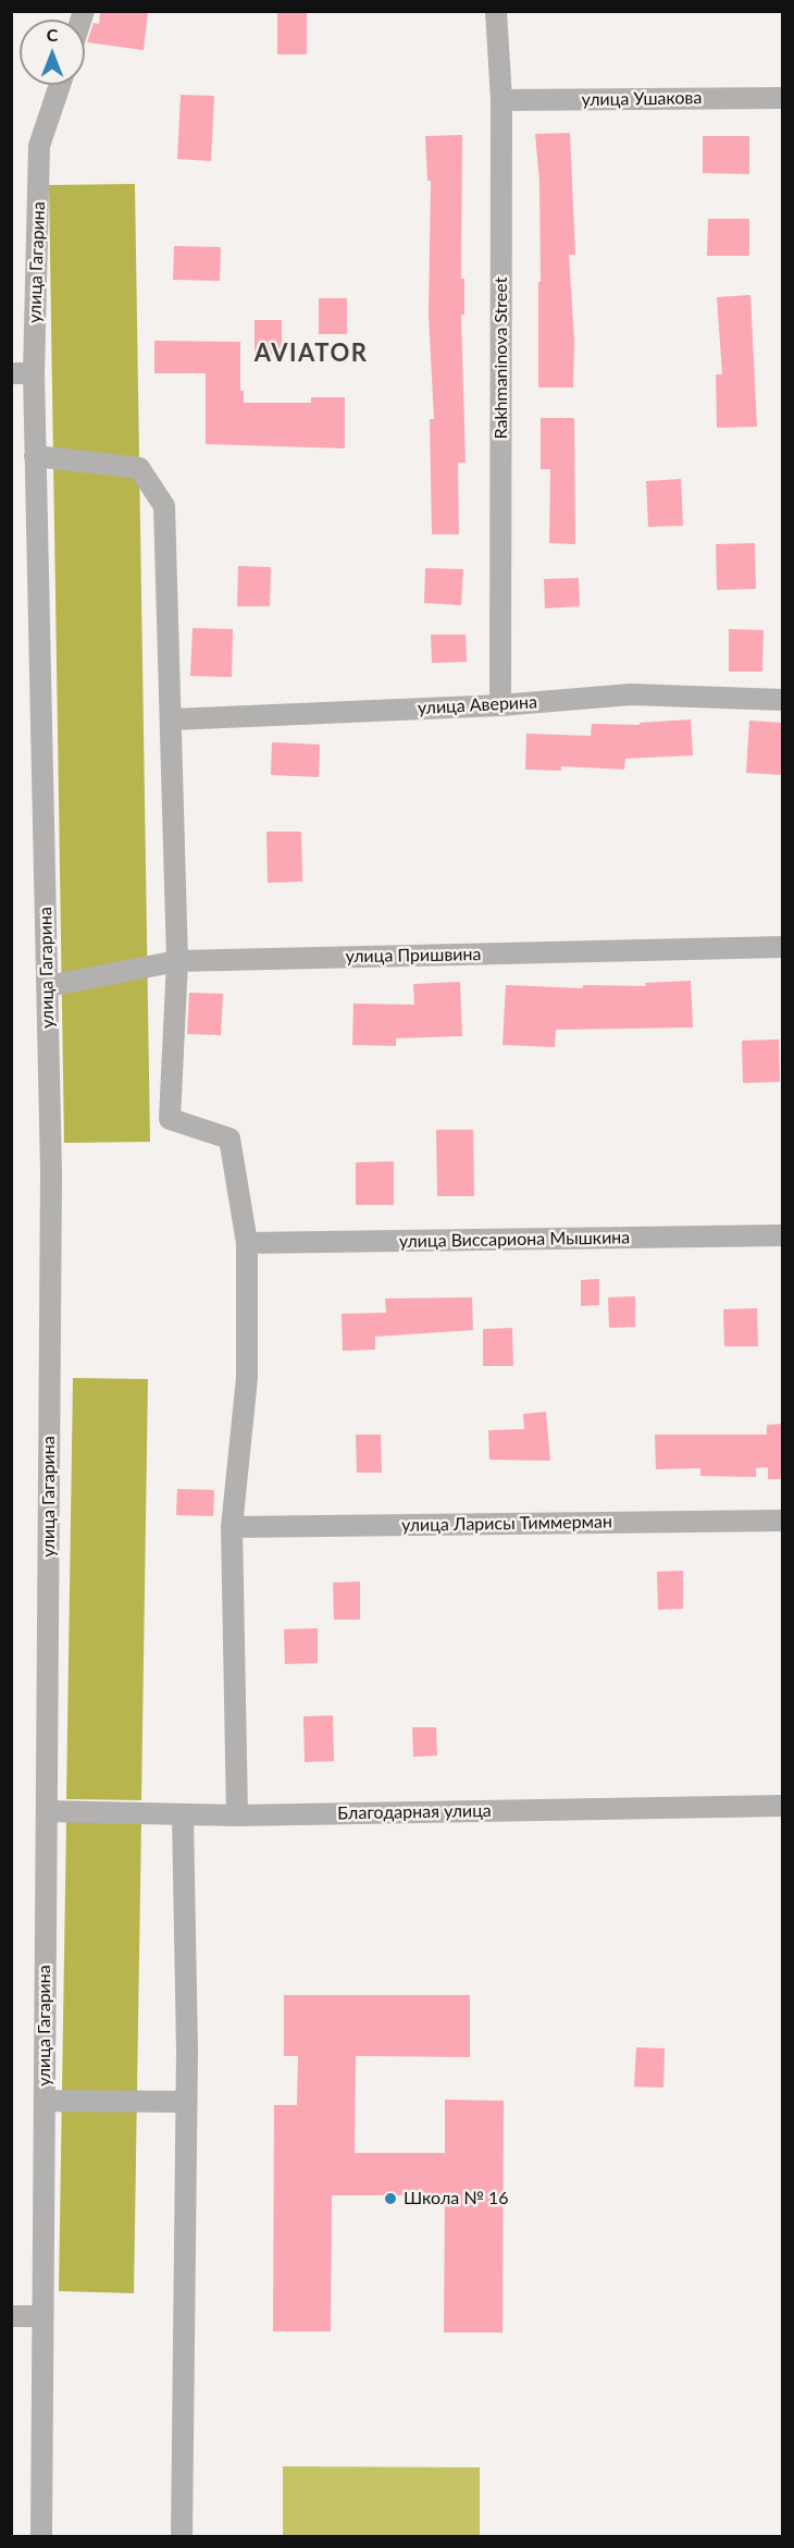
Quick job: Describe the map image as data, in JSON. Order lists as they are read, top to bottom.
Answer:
{
  "streets": {
    "street": [
      "улица Ушакова",
      "улица Гагарина",
      "Rakhmaninova Street",
      "улица Аверина",
      "улица Пришвина",
      "улица Виссариона Мышкина",
      "улица Ларисы Тиммерман",
      "Благодарная улица"
    ]
  },
  "crossings": [
    ["улица Ушакова", "Rakhmaninova Street"],
    ["улица Гагарина", "улица Пришвина"],
    ["улица Гагарина", "Благодарная улица"],
    ["Rakhmaninova Street", "улица Аверина"]
  ],
  "districts": ["AVIATOR"],
  "places": ["Школа № 16"],
  "north": "top"
}
